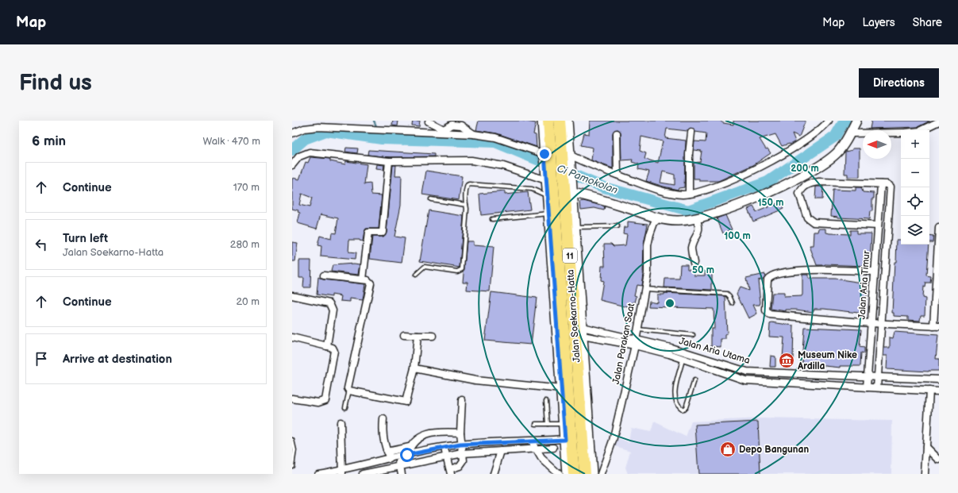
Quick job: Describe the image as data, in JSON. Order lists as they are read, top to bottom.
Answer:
{
  "streets": {
    "highway": ["11", "Jalan Soekarno-Hatta"],
    "street": ["Jalan Aria Timur", "Jalan Parakan Saat", "Jalan Aria Utama"]
  },
  "crossings": [
    ["Jalan Aria Timur", "Jalan Aria Utama"],
    ["Jalan Soekarno-Hatta", "Jalan Aria Utama"],
    ["Jalan Parakan Saat", "Jalan Aria Utama"]
  ],
  "water": ["Ci Pamokolan"],
  "places": {
    "museum": ["Museum Nike Ardilla"],
    "shop": ["Depo Bangunan"]
  },
  "north": "left",
  "page": {
    "header": "Map",
    "nav": ["Map", "Layers", "Share"],
    "buttons": "Directions",
    "title": "Find us",
    "heading": ["6 min", "Walk · 470 m"],
    "map_buttons": ["+", "−"],
    "list": [
      ["Continue", "170 m"],
      ["Turn left", "Jalan Soekarno-Hatta", "280 m"],
      ["Continue", "20 m"],
      "Arrive at destination"
    ]
  },
  "rings": [
    "200 m",
    "150 m",
    "100 m",
    "50 m"
  ]
}
